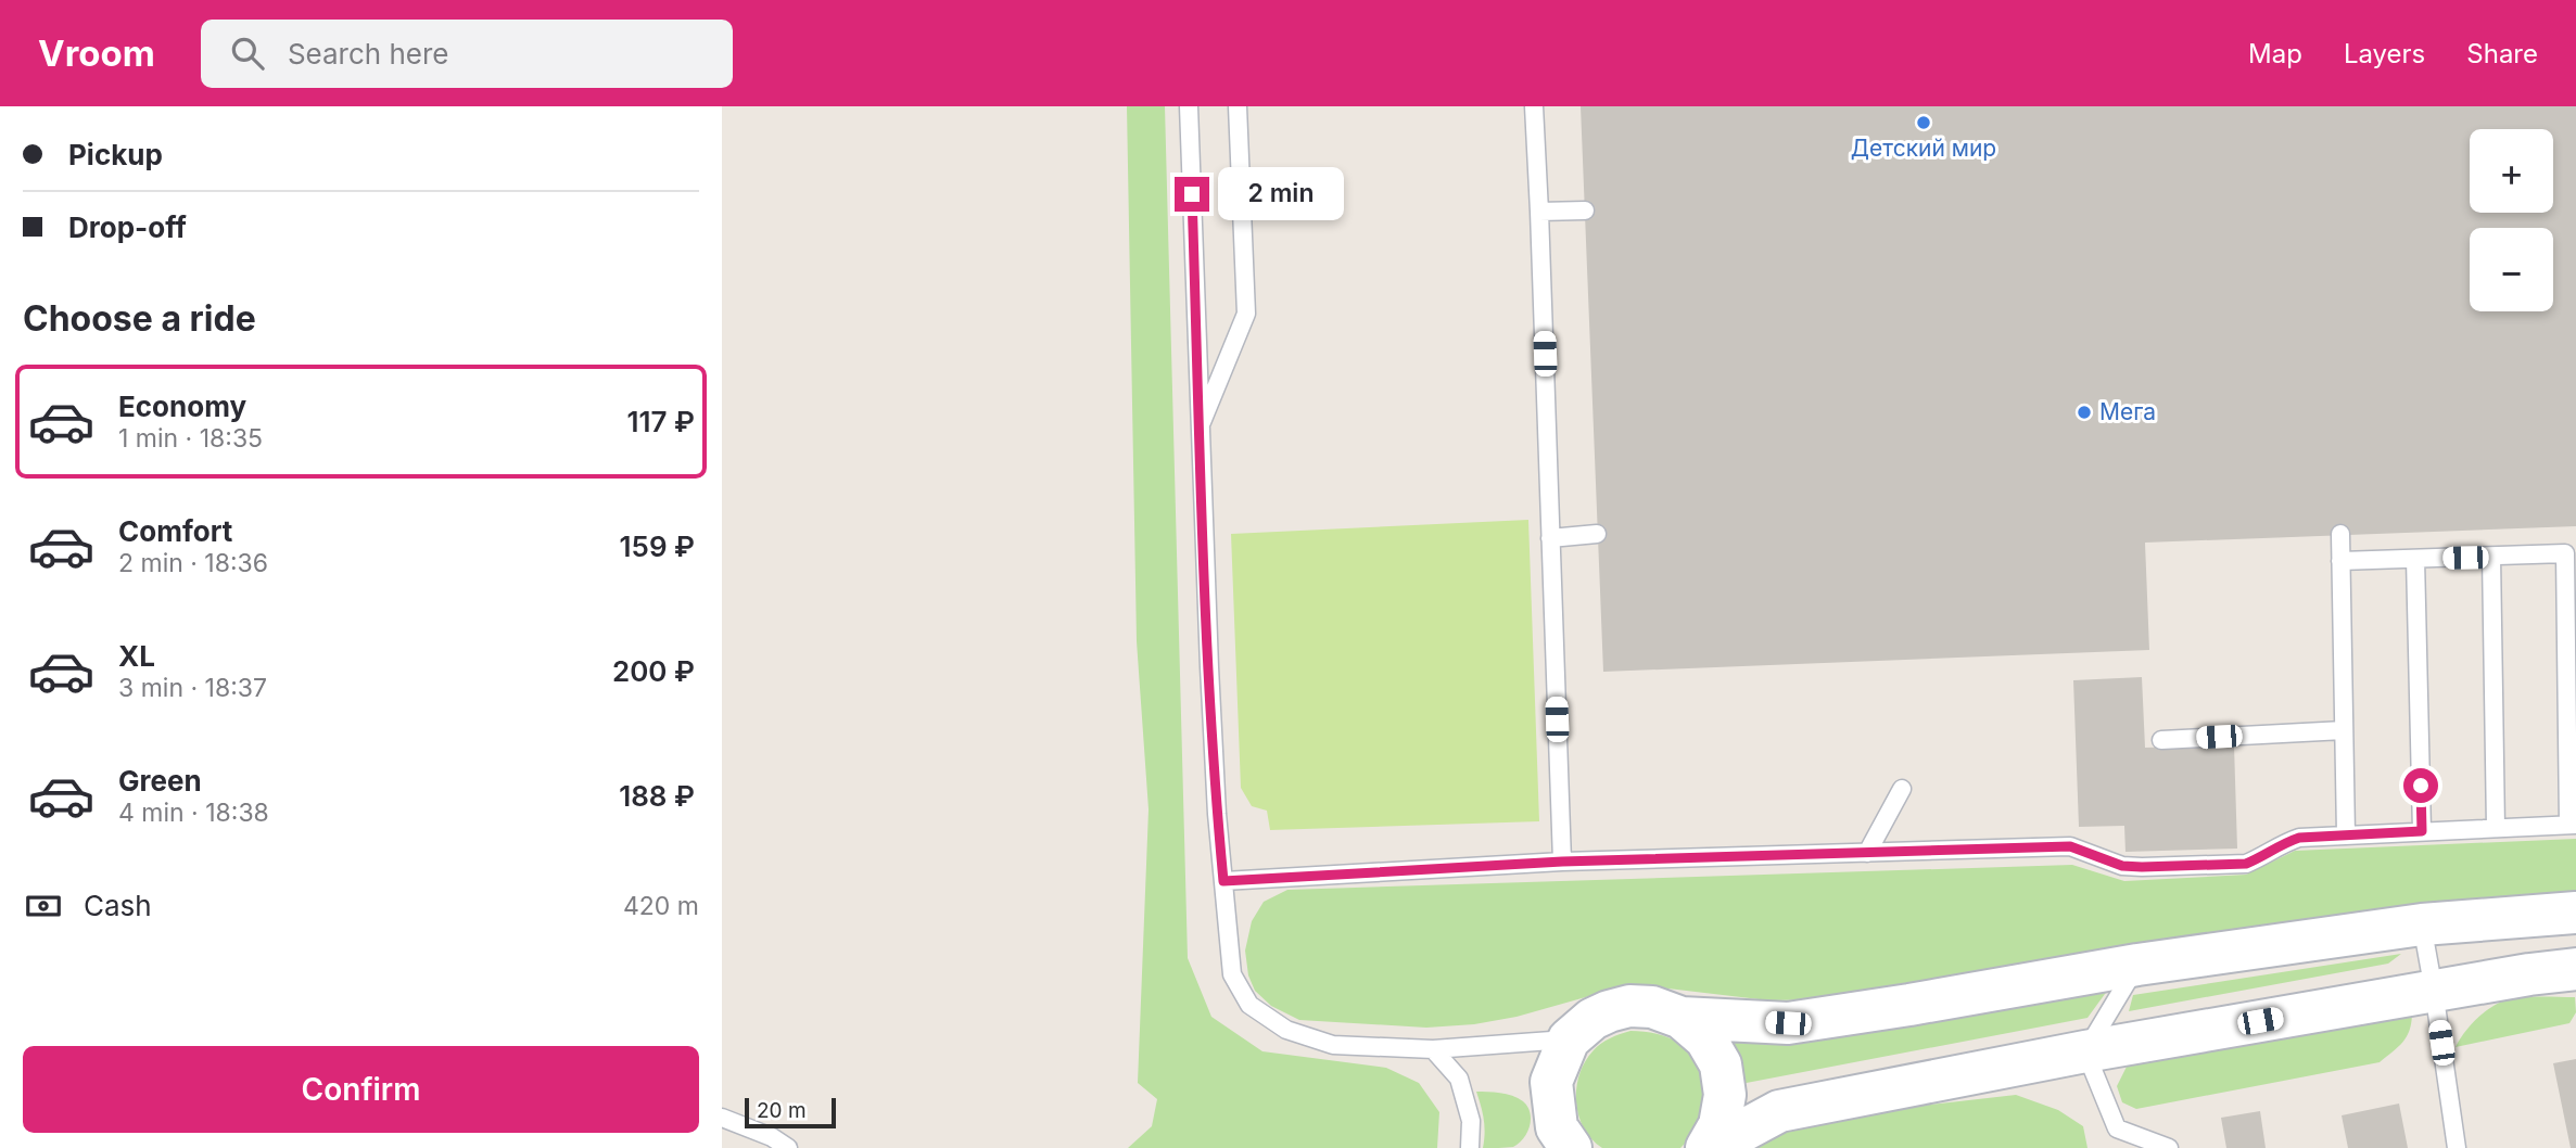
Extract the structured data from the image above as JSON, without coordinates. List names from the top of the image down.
{
  "places": ["Детский мир", "Мега"],
  "scale_bar": "20 m",
  "page": {
    "header": "Vroom",
    "search": "Search here",
    "nav": ["Map", "Layers", "Share"],
    "banner": ["Pickup", "Drop-off"],
    "map_buttons": ["+", "−"],
    "bubble": "2 min",
    "heading": "Choose a ride",
    "list": [
      {
        "name": "Economy",
        "note": "1 min · 18:35",
        "value": "117 ₽"
      },
      {
        "name": "Comfort",
        "note": "2 min · 18:36",
        "value": "159 ₽"
      },
      {
        "name": "XL",
        "note": "3 min · 18:37",
        "value": "200 ₽"
      },
      {
        "name": "Green",
        "note": "4 min · 18:38",
        "value": "188 ₽"
      }
    ],
    "pay": ["Cash", "420 m"],
    "buttons": "Confirm",
    "scale": "20 m"
  }
}
